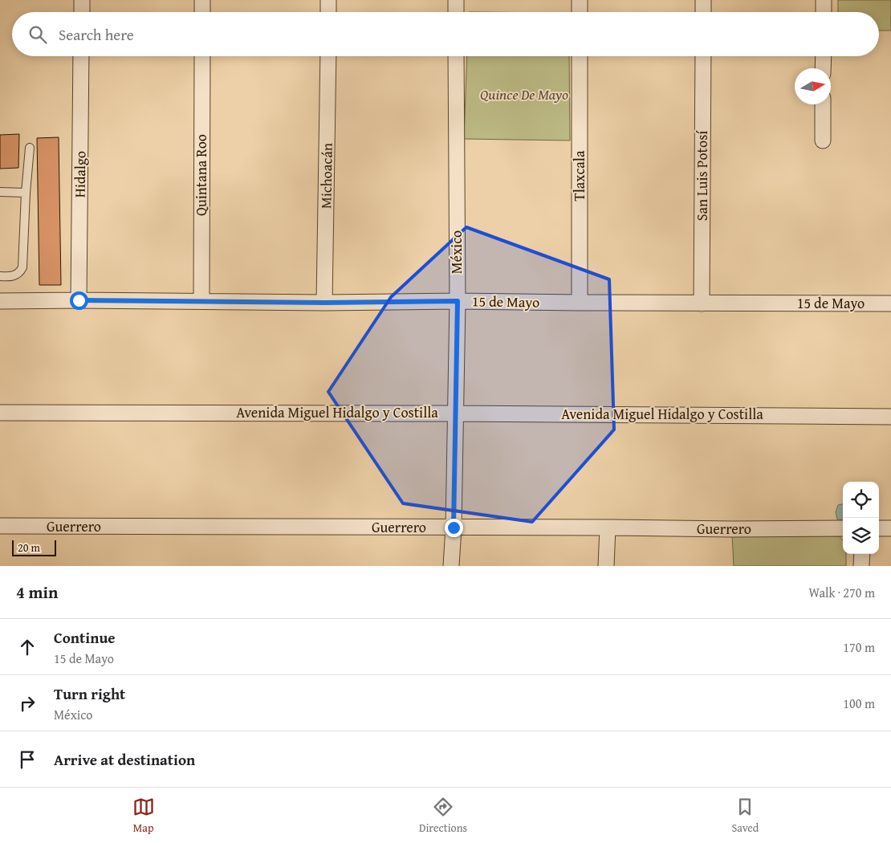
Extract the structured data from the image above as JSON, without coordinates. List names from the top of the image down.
{
  "streets": {
    "street": [
      "Hidalgo",
      "Quintana Roo",
      "Michoacán",
      "Tlaxcala",
      "San Luis Potosí",
      "México",
      "15 de Mayo",
      "Avenida Miguel Hidalgo y Costilla",
      "Guerrero"
    ]
  },
  "crossings": [
    ["Hidalgo", "15 de Mayo"],
    ["Quintana Roo", "15 de Mayo"],
    ["Michoacán", "15 de Mayo"],
    ["Tlaxcala", "15 de Mayo"],
    ["San Luis Potosí", "15 de Mayo"],
    ["México", "15 de Mayo"],
    ["México", "Avenida Miguel Hidalgo y Costilla"],
    ["México", "Guerrero"]
  ],
  "parks": ["Quince De Mayo"],
  "scale_bar": "20 m",
  "north": "right",
  "page": {
    "search": "Search here",
    "scale": "20 m",
    "heading": ["4 min", "Walk · 270 m"],
    "list": [
      ["Continue", "15 de Mayo", "170 m"],
      ["Turn right", "México", "100 m"],
      "Arrive at destination"
    ],
    "nav": ["Map", "Directions", "Saved"]
  }
}
